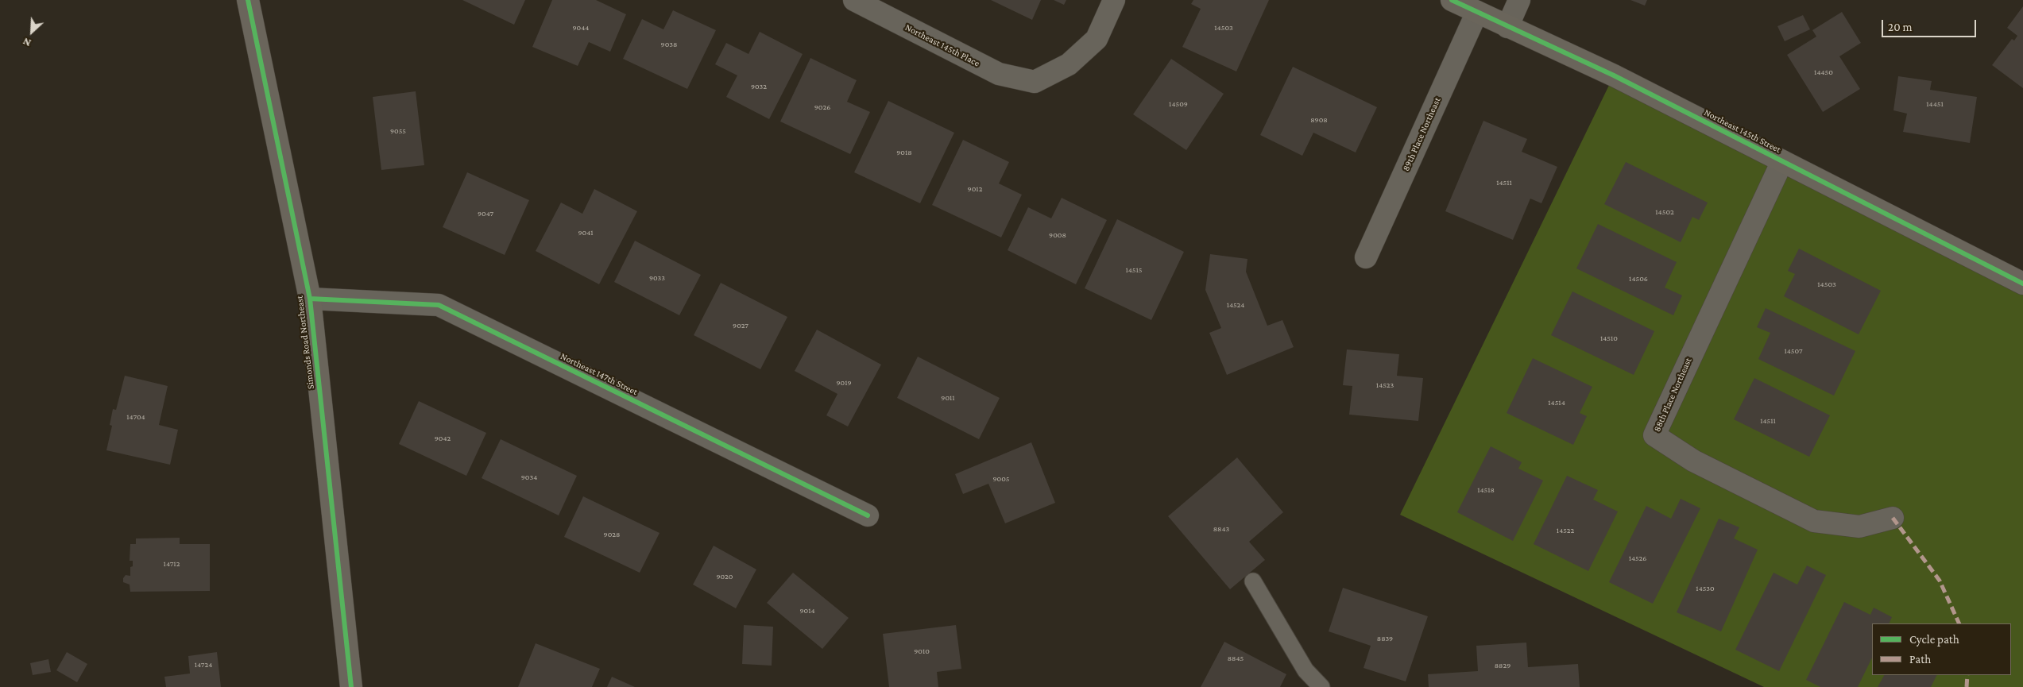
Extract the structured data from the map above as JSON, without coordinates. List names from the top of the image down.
{
  "streets": {
    "main road": ["Northeast 145th Street", "Simonds Road Northeast"],
    "street": [
      "Northeast 145th Place",
      "89th Place Northeast",
      "Northeast 147th Street",
      "88th Place Northeast"
    ]
  },
  "crossings": [
    ["Northeast 145th Street", "89th Place Northeast"],
    ["Northeast 145th Street", "88th Place Northeast"],
    ["Simonds Road Northeast", "Northeast 147th Street"]
  ],
  "house_numbers": [
    "9044",
    "14503",
    "9038",
    "14450",
    "9032",
    "14509",
    "14451",
    "9026",
    "8908",
    "9055",
    "9018",
    "14511",
    "9012",
    "14502",
    "9047",
    "9041",
    "9008",
    "14515",
    "9033",
    "14506",
    "14503",
    "14524",
    "9027",
    "14510",
    "14507",
    "9019",
    "14523",
    "9011",
    "14514",
    "14704",
    "14511",
    "9042",
    "9034",
    "9005",
    "14518",
    "8843",
    "14522",
    "9028",
    "14526",
    "14712",
    "9020",
    "14530",
    "9014",
    "8839",
    "9010",
    "8845",
    "14724",
    "8829"
  ],
  "legend": ["Cycle path", "Path"],
  "scale_bar": "20 m",
  "north": "bottom left"
}
